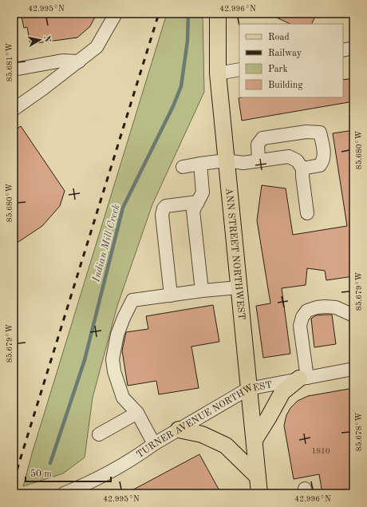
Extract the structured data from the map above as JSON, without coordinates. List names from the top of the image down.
{
  "streets": {
    "main road": ["ANN STREET NORTHWEST"],
    "street": ["TURNER AVENUE NORTHWEST"]
  },
  "crossings": [
    ["ANN STREET NORTHWEST", "TURNER AVENUE NORTHWEST"]
  ],
  "water": ["Indian Mill Creek"],
  "house_numbers": ["1810"],
  "legend": [
    "Road",
    "Railway",
    "Park",
    "Building"
  ],
  "scale_bar": "50 m",
  "north": "right",
  "coordinates": [
    "42.995°N",
    "42.996°N",
    "85.681°W",
    "85.680°W",
    "85.679°W",
    "85.678°W"
  ]
}
